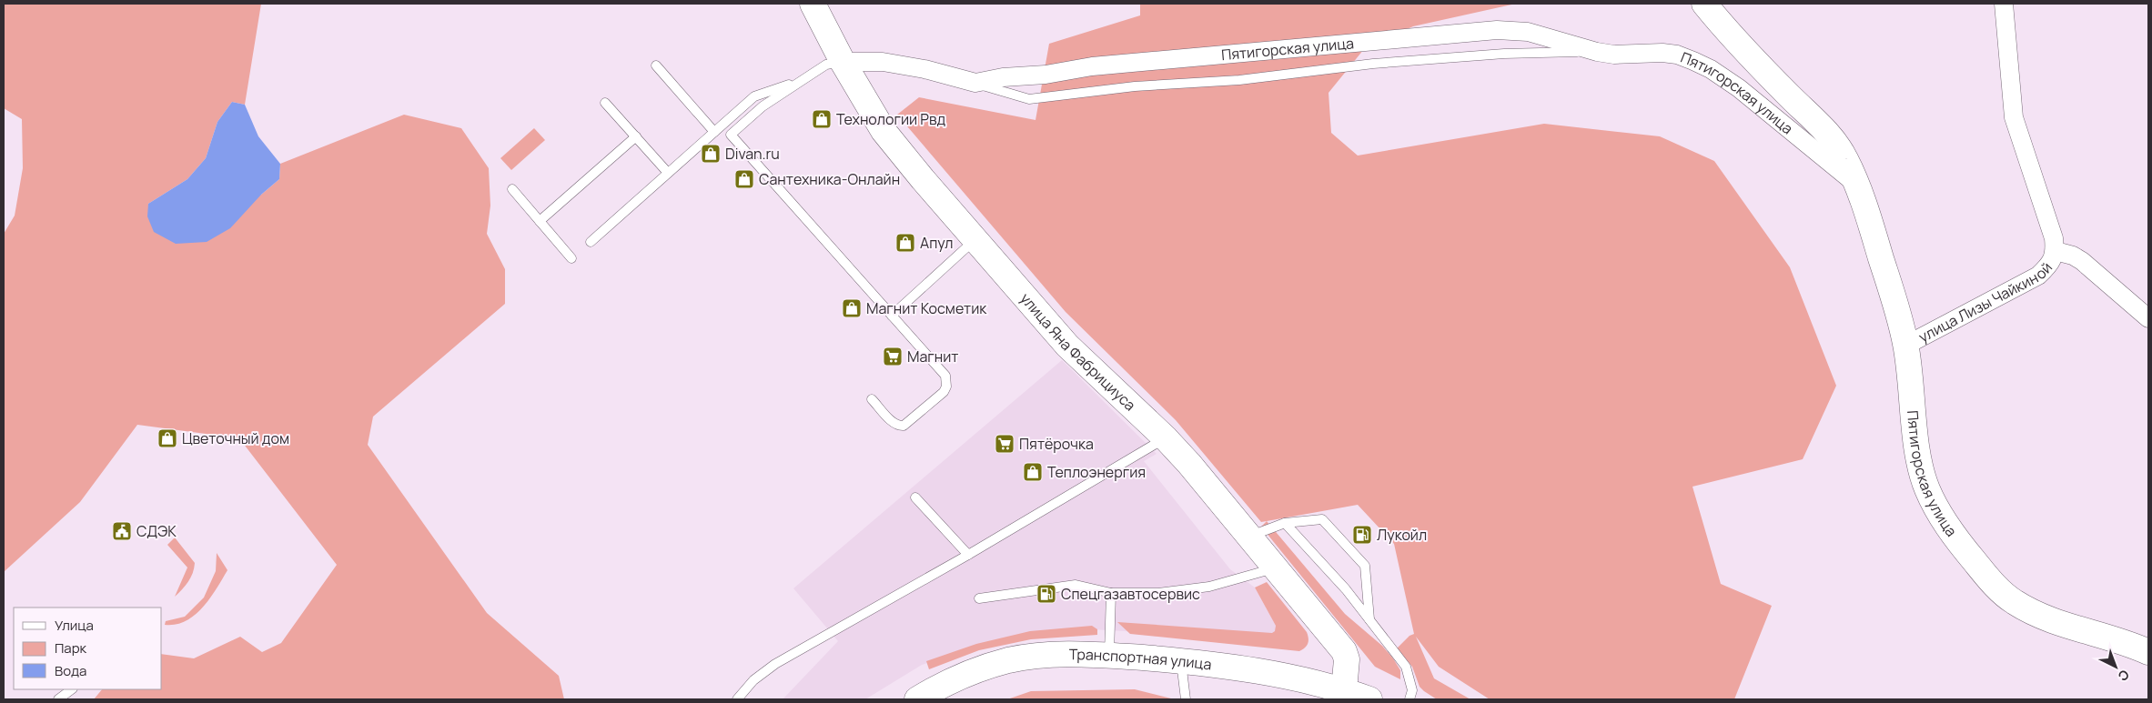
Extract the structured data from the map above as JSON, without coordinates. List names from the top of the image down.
{
  "streets": {
    "main road": ["Пятигорская улица", "улица Яна Фабрициуса", "Транспортная улица"],
    "street": ["улица Лизы Чайкиной"]
  },
  "crossings": [
    ["Пятигорская улица", "улица Лизы Чайкиной"],
    ["Пятигорская улица", "улица Яна Фабрициуса"],
    ["улица Яна Фабрициуса", "Транспортная улица"]
  ],
  "places": {
    "shop": [
      "Технологии Рвд",
      "Divan.ru",
      "Сантехника-Онлайн",
      "Апул",
      "Магнит Косметик",
      "Цветочный дом",
      "Теплоэнергия"
    ],
    "supermarket": ["Магнит", "Пятёрочка"],
    "public building": ["СДЭК"],
    "fuel station": ["Лукойл", "Спецгазавтосервис"]
  },
  "legend": ["Улица", "Парк", "Вода"],
  "north": "bottom right"
}
